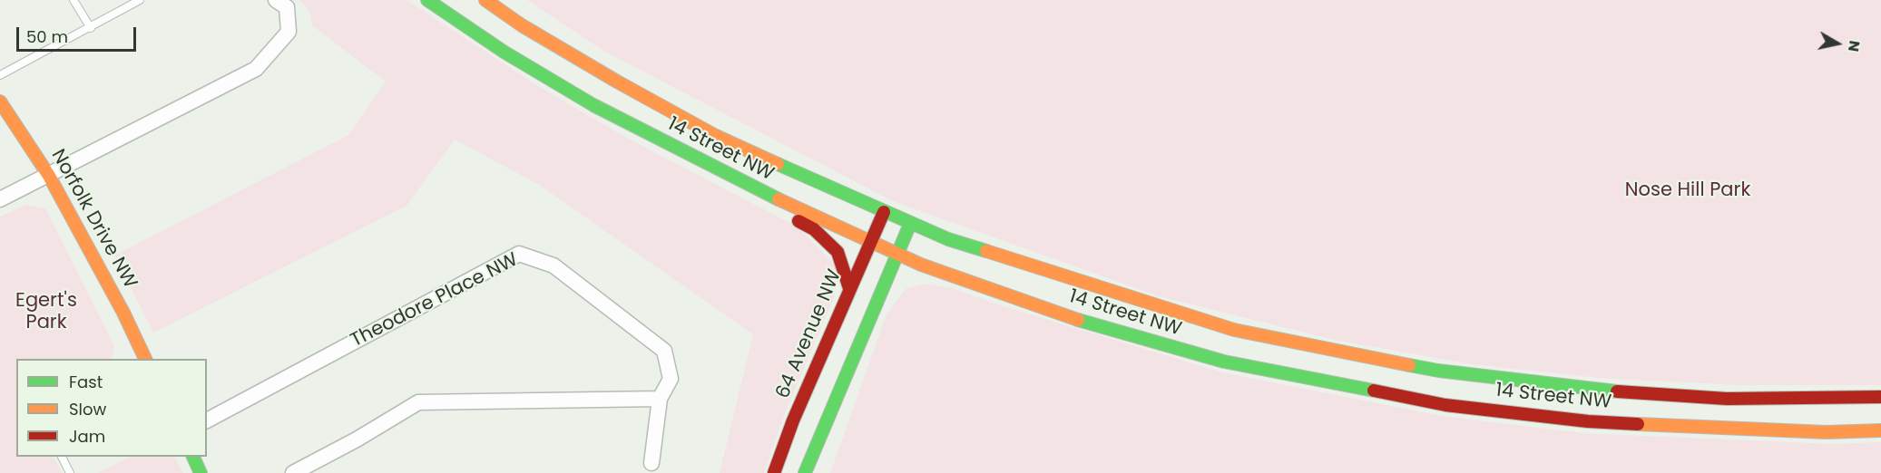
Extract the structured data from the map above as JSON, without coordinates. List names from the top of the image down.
{
  "streets": {
    "main road": ["14 Street NW", "Norfolk Drive NW", "64 Avenue NW"],
    "street": ["Theodore Place NW"]
  },
  "crossings": [
    ["14 Street NW", "64 Avenue NW"]
  ],
  "parks": ["Nose Hill Park", "Egert's Park"],
  "legend": ["Fast", "Slow", "Jam"],
  "scale_bar": "50 m",
  "north": "right"
}
